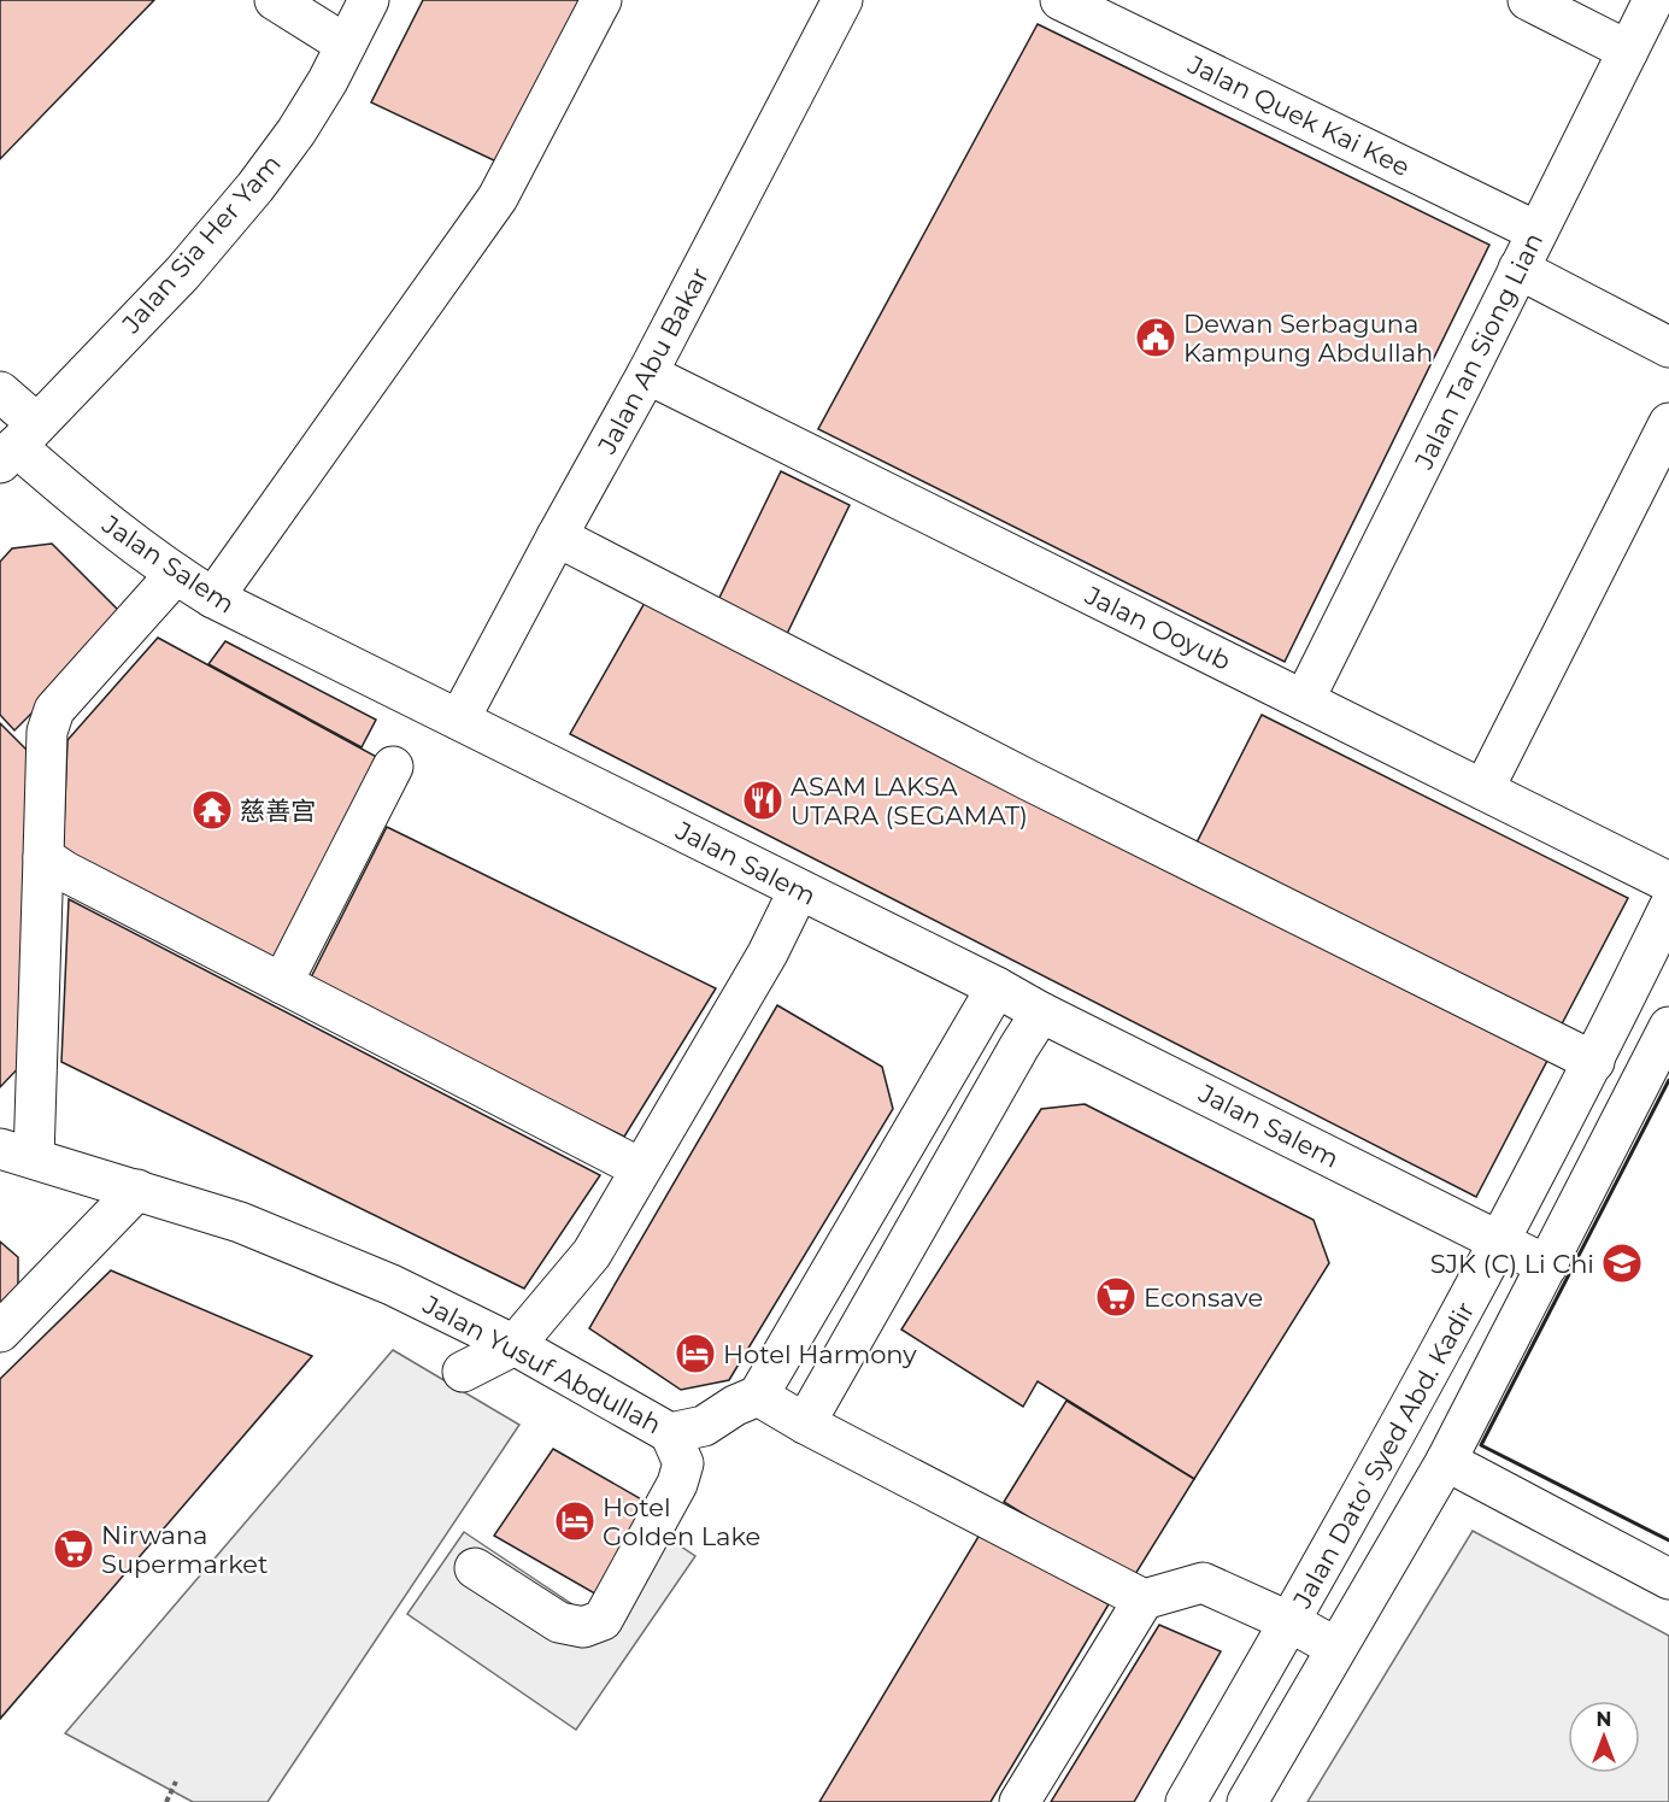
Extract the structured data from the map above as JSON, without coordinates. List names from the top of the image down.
{
  "streets": {
    "street": [
      "Jalan Quek Kai Kee",
      "Jalan Sia Her Yam",
      "Jalan Tan Siong Lian",
      "Jalan Abu Bakar",
      "Jalan Salem",
      "Jalan Ooyub",
      "Jalan Yusuf Abdullah",
      "Jalan Dato' Syed Abd. Kadir"
    ]
  },
  "crossings": [
    ["Jalan Quek Kai Kee", "Jalan Tan Siong Lian"],
    ["Jalan Sia Her Yam", "Jalan Salem"],
    ["Jalan Tan Siong Lian", "Jalan Ooyub"],
    ["Jalan Abu Bakar", "Jalan Salem"],
    ["Jalan Abu Bakar", "Jalan Ooyub"],
    ["Jalan Salem", "Jalan Dato' Syed Abd. Kadir"]
  ],
  "places": {
    "public building": ["Dewan Serbaguna Kampung Abdullah"],
    "restaurant": ["ASAM LAKSA UTARA (SEGAMAT)"],
    "temple": ["慈善宫"],
    "school or university": ["SJK (C) Li Chi"],
    "supermarket": ["Econsave", "Nirwana Supermarket"],
    "hotel": ["Hotel Harmony", "Hotel Golden Lake"]
  },
  "north": "top"
}
